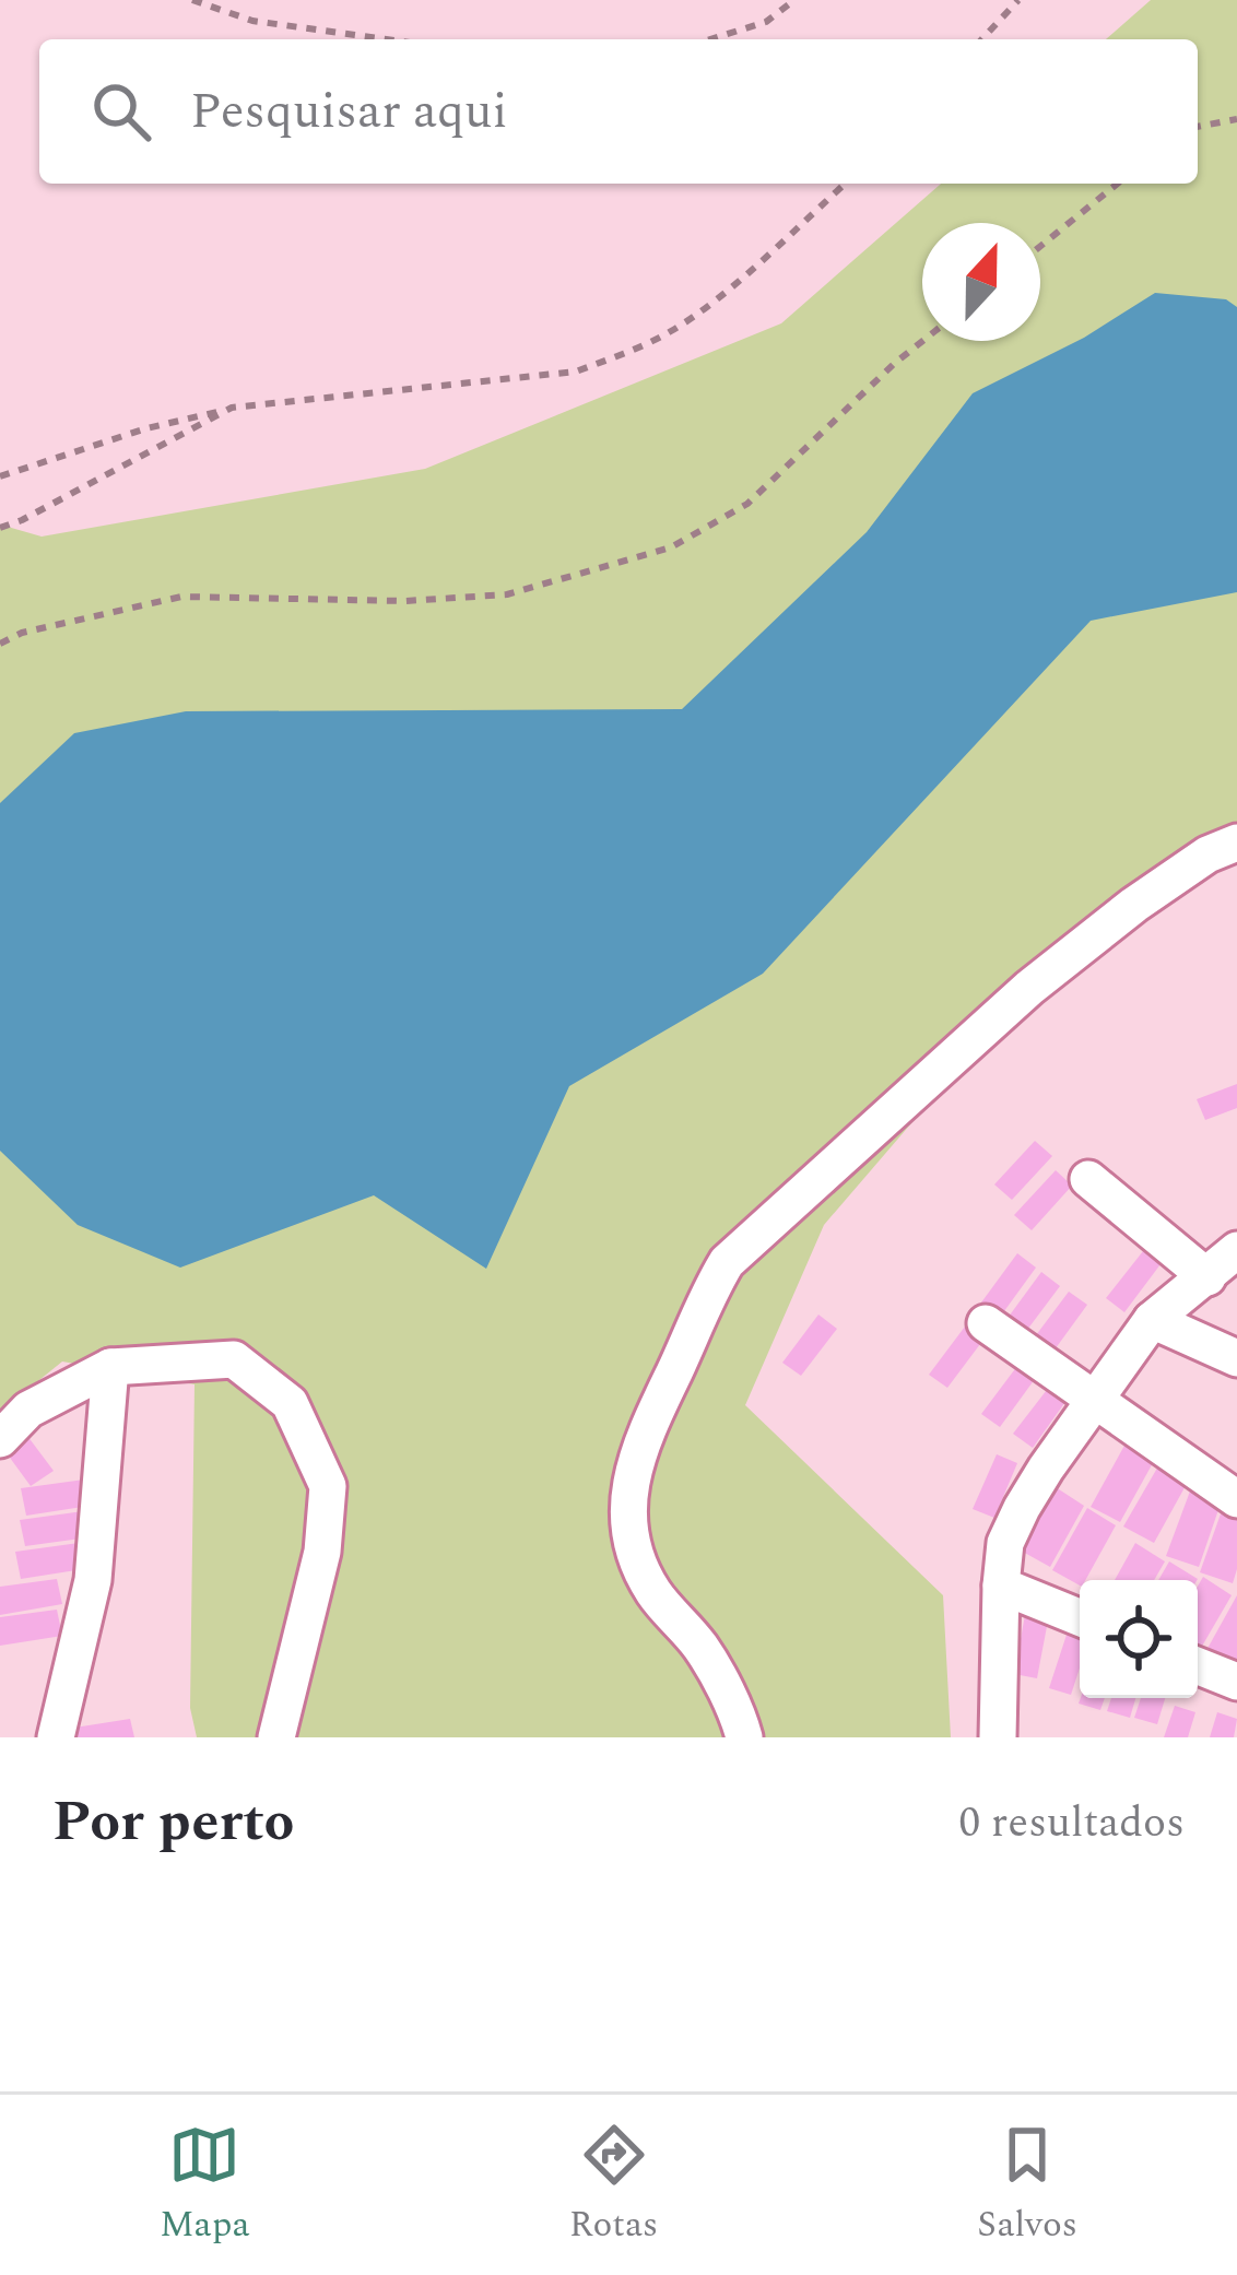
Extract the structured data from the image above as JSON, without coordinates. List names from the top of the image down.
{
  "north": "top",
  "page": {
    "search": "Pesquisar aqui",
    "heading": ["Por perto", "0 resultados"],
    "nav": ["Mapa", "Rotas", "Salvos"]
  }
}
